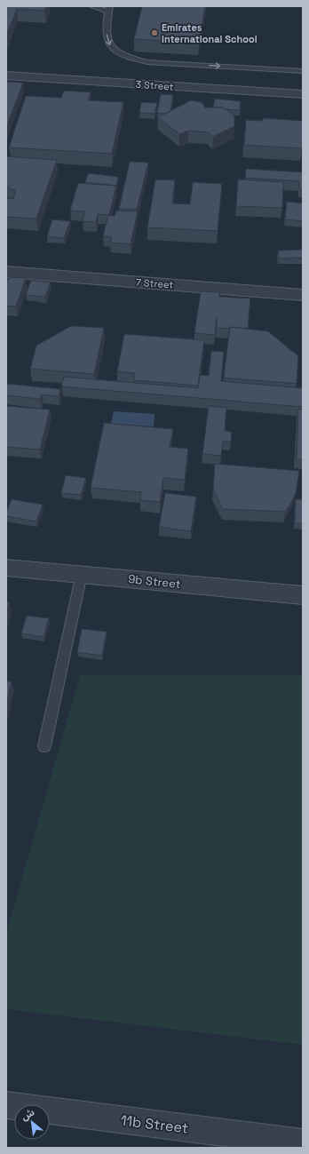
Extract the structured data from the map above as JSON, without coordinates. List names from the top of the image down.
{
  "streets": {
    "street": [
      "3 Street",
      "7 Street",
      "9b Street",
      "11b Street"
    ]
  },
  "places": ["Emirates International School"],
  "north": "top left"
}
